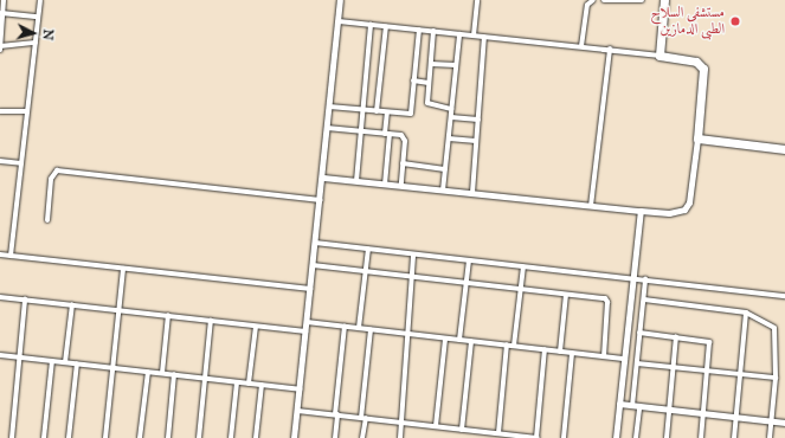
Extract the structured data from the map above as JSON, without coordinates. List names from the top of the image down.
{
  "places": ["مستشفى السلاح الطبى الدمازين"],
  "north": "right"
}
